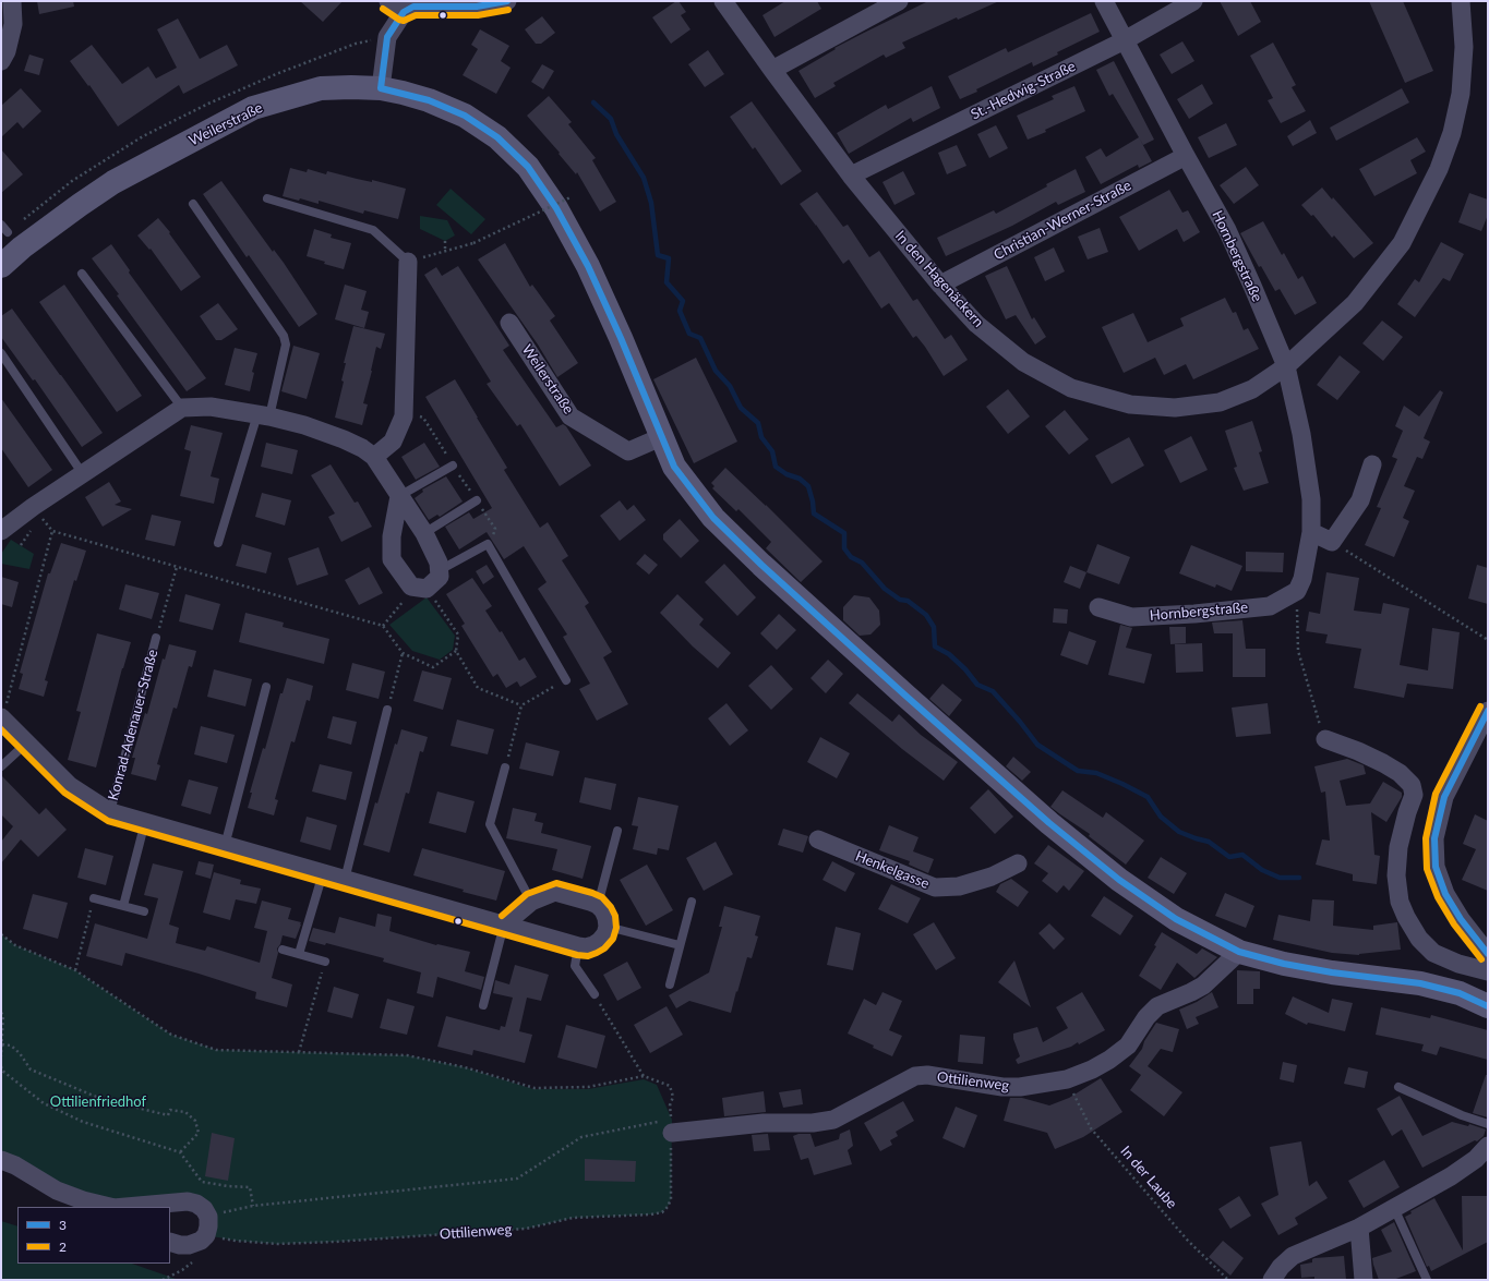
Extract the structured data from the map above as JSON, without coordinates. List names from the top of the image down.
{
  "streets": {
    "main road": ["Weilerstraße"],
    "street": [
      "St.-Hedwig-Straße",
      "Christian-Werner-Straße",
      "Hornbergstraße",
      "In den Hagenäckern",
      "Konrad-Adenauer-Straße",
      "Henkelgasse",
      "Ottilienweg"
    ],
    "path": ["In der Laube"]
  },
  "crossings": [
    ["St.-Hedwig-Straße", "Hornbergstraße"],
    ["St.-Hedwig-Straße", "In den Hagenäckern"],
    ["Weilerstraße", "Ottilienweg"],
    ["Christian-Werner-Straße", "Hornbergstraße"],
    ["Christian-Werner-Straße", "In den Hagenäckern"],
    ["Hornbergstraße", "In den Hagenäckern"],
    ["Ottilienweg", "In der Laube"]
  ],
  "parks": ["Ottilienfriedhof"],
  "lines": ["transit line 3", "transit line 2"],
  "legend": ["3", "2"]
}
